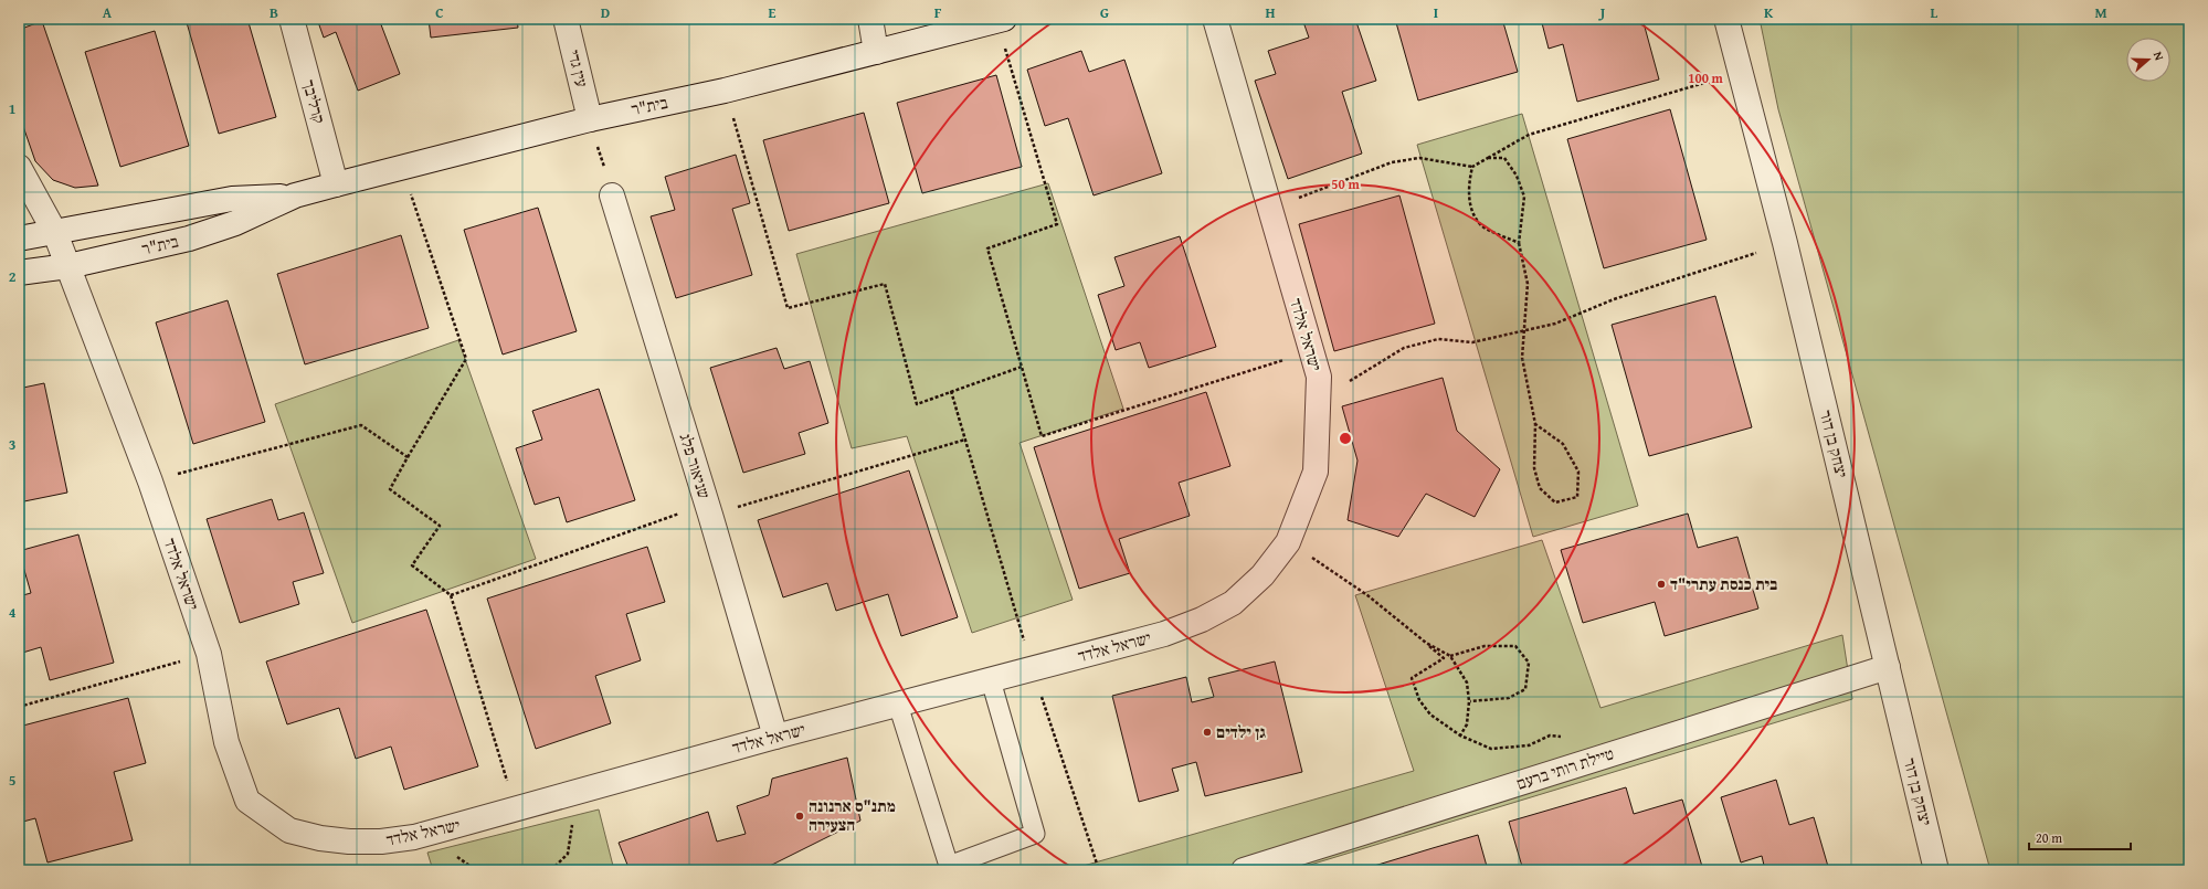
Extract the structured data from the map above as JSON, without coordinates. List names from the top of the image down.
{
  "streets": {
    "street": [
      "עין גדי",
      "קרליבך",
      "בית\"ר",
      "ישראל אלדד",
      "יצחק בן דור",
      "שניאור פלג",
      "טיילת רותי ברעם"
    ]
  },
  "crossings": [
    ["עין גדי", "בית\"ר"],
    ["קרליבך", "בית\"ר"],
    ["בית\"ר", "ישראל אלדד"],
    ["ישראל אלדד", "שניאור פלג"],
    ["יצחק בן דור", "טיילת רותי ברעם"]
  ],
  "places": ["בית כנסת עתרי\"ד", "גן ילדים", "מתנ\"ס ארנונה הצעירה"],
  "scale_bar": "20 m",
  "north": "right",
  "grid": {
    "columns": [
      "A",
      "B",
      "C",
      "D",
      "E",
      "F",
      "G",
      "H",
      "I",
      "J",
      "K",
      "L",
      "M"
    ],
    "rows": [
      "1",
      "2",
      "3",
      "4",
      "5"
    ]
  },
  "rings": ["100 m", "50 m"]
}
